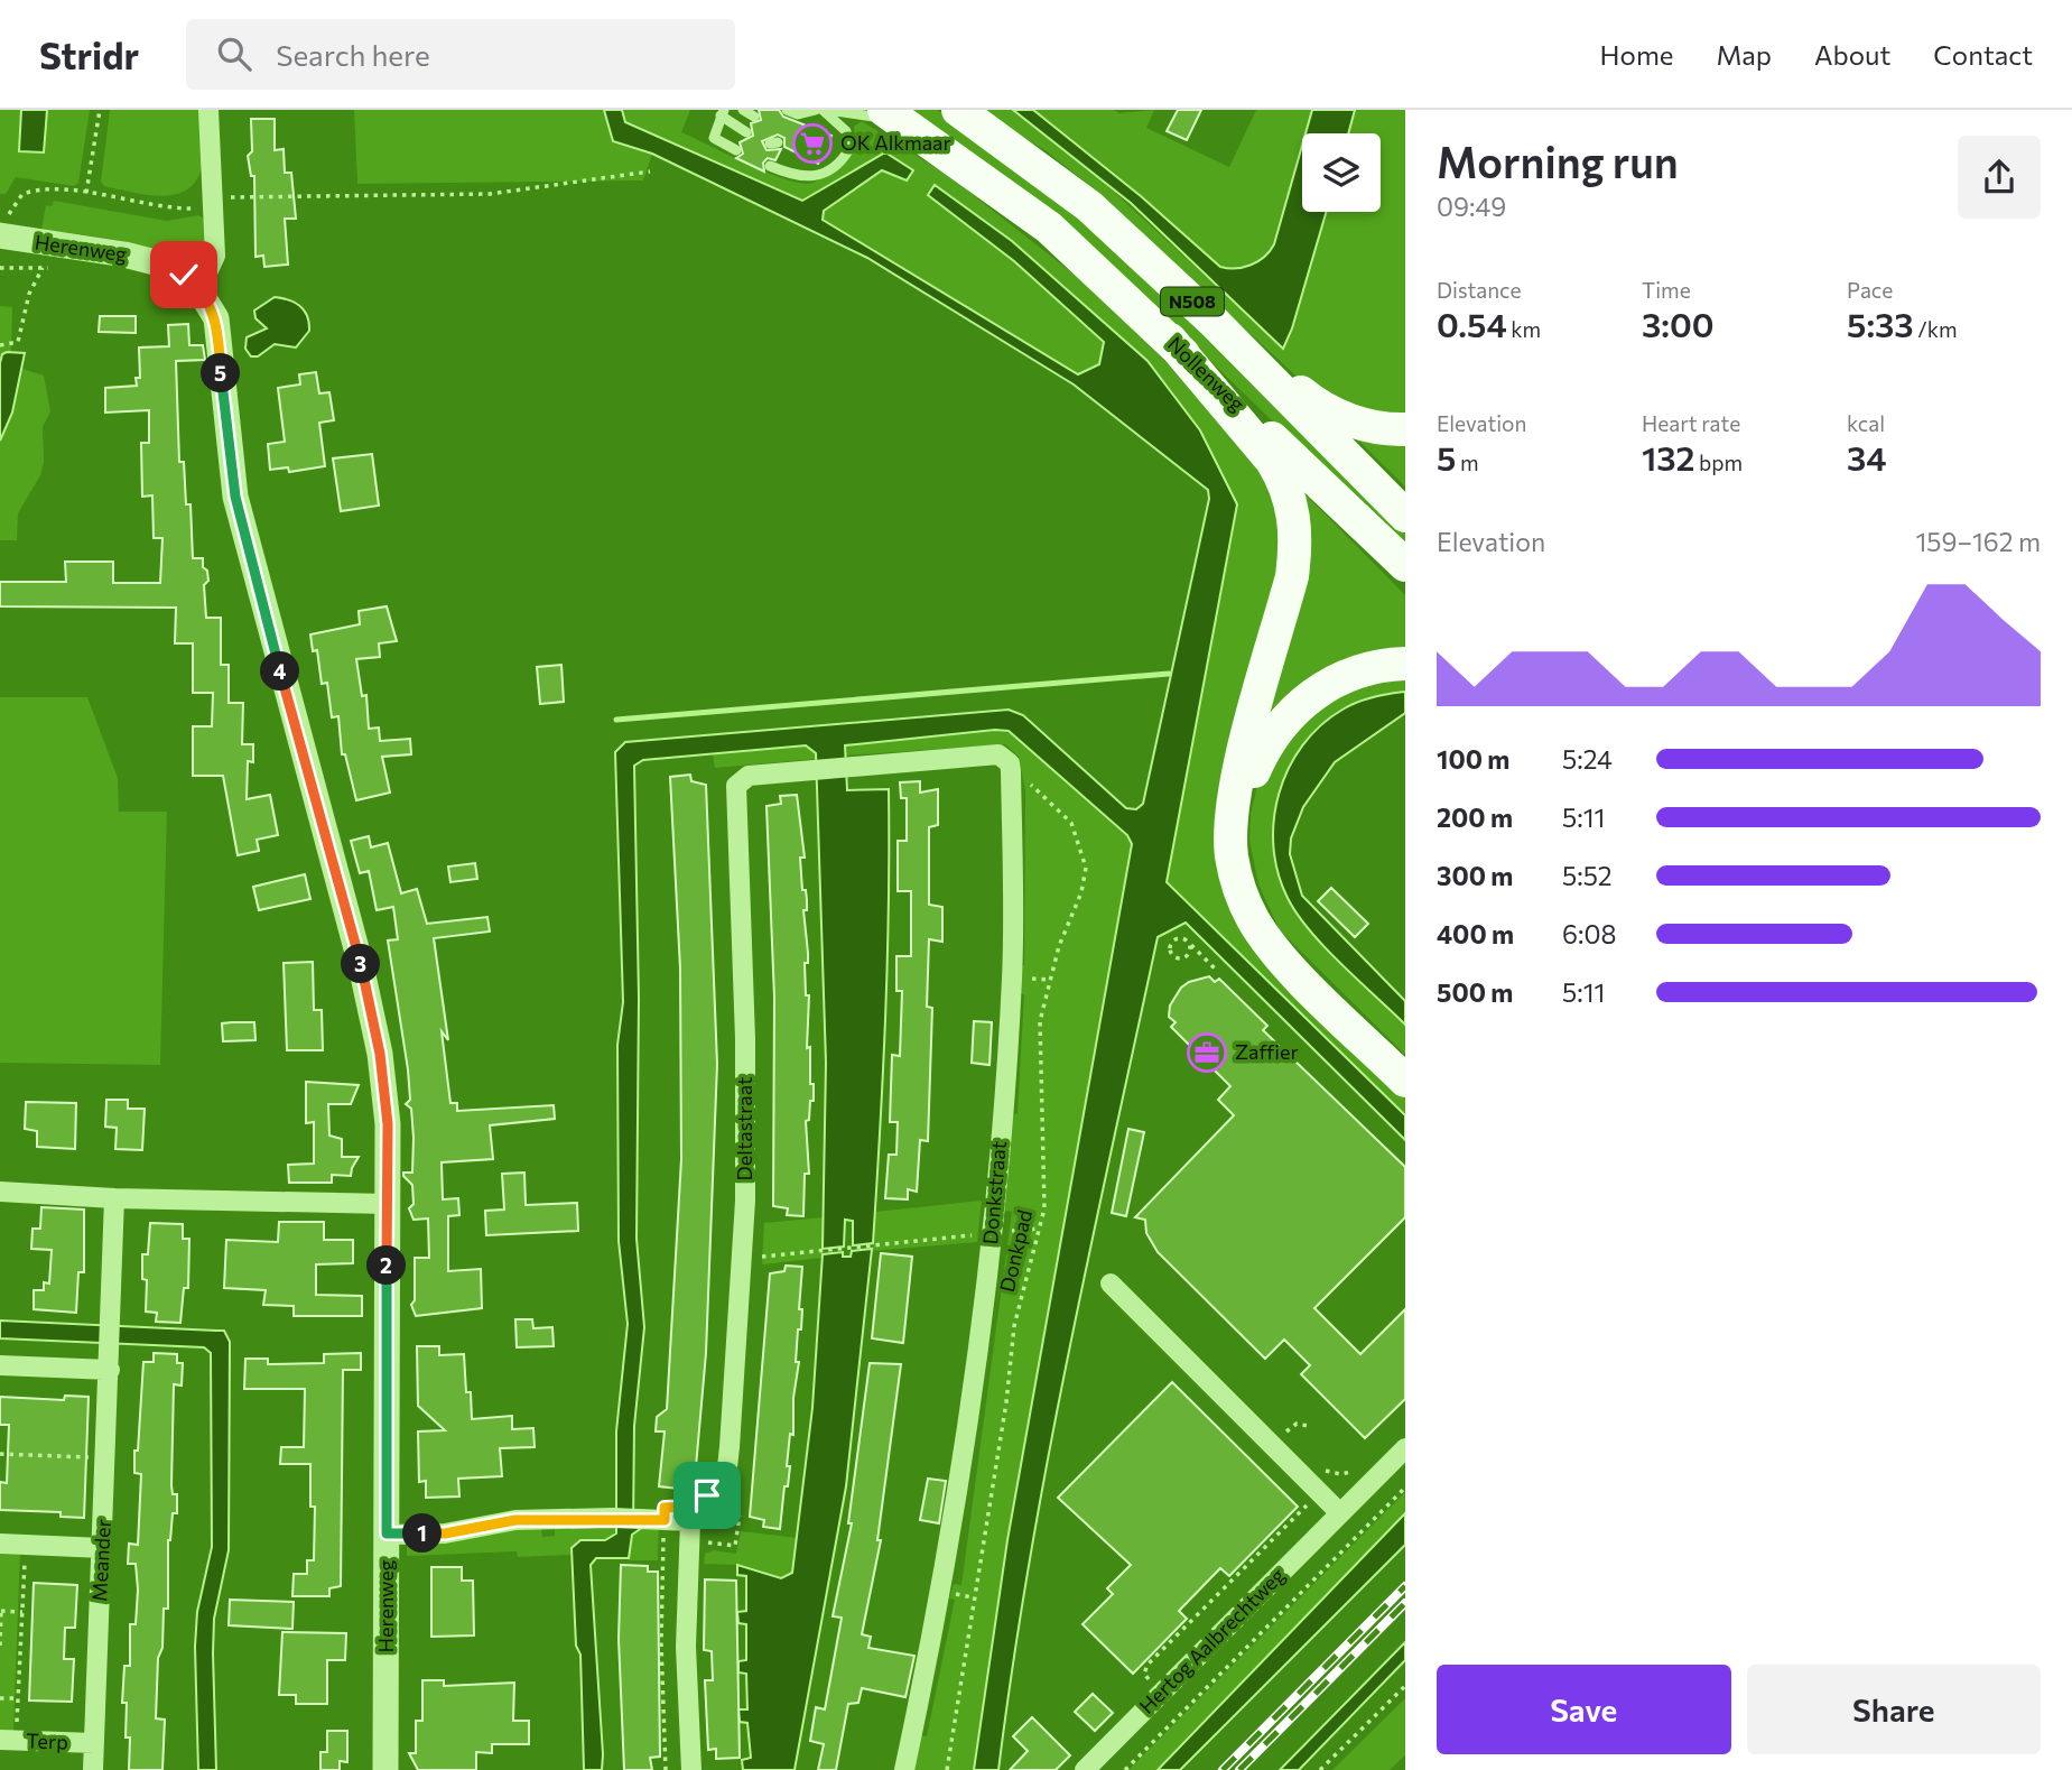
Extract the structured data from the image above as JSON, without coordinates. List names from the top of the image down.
{
  "streets": {
    "highway": ["N508", "Nollenweg"],
    "street": [
      "Herenweg",
      "Deltastraat",
      "Donkstraat",
      "Meander",
      "Hertog Aalbrechtweg",
      "Terp"
    ],
    "path": ["Donkpad"]
  },
  "crossings": [
    ["Deltastraat", "Donkstraat"],
    ["Deltastraat", "Donkpad"],
    ["Donkstraat", "Donkpad"],
    ["Meander", "Terp"]
  ],
  "places": {
    "supermarket": ["OK Alkmaar"],
    "office": ["Zaffier"]
  },
  "page": {
    "header": "Stridr",
    "search": "Search here",
    "nav": [
      "Home",
      "Map",
      "About",
      "Contact"
    ],
    "heading": ["Morning run", "09:49"],
    "stats": [
      ["Distance", "0.54 km"],
      ["Time", "3:00"],
      ["Pace", "5:33 /km"],
      ["Elevation", "5 m"],
      ["Heart rate", "132 bpm"],
      ["kcal", "34"]
    ],
    "pins": [
      "5",
      "4",
      "3",
      "2",
      "1"
    ],
    "chart": ["Elevation", "159–162 m"],
    "list": [
      {
        "name": "100 m",
        "note": "5:24"
      },
      {
        "name": "200 m",
        "note": "5:11"
      },
      {
        "name": "300 m",
        "note": "5:52"
      },
      {
        "name": "400 m",
        "note": "6:08"
      },
      {
        "name": "500 m",
        "note": "5:11"
      }
    ],
    "buttons": ["Save", "Share"]
  }
}
